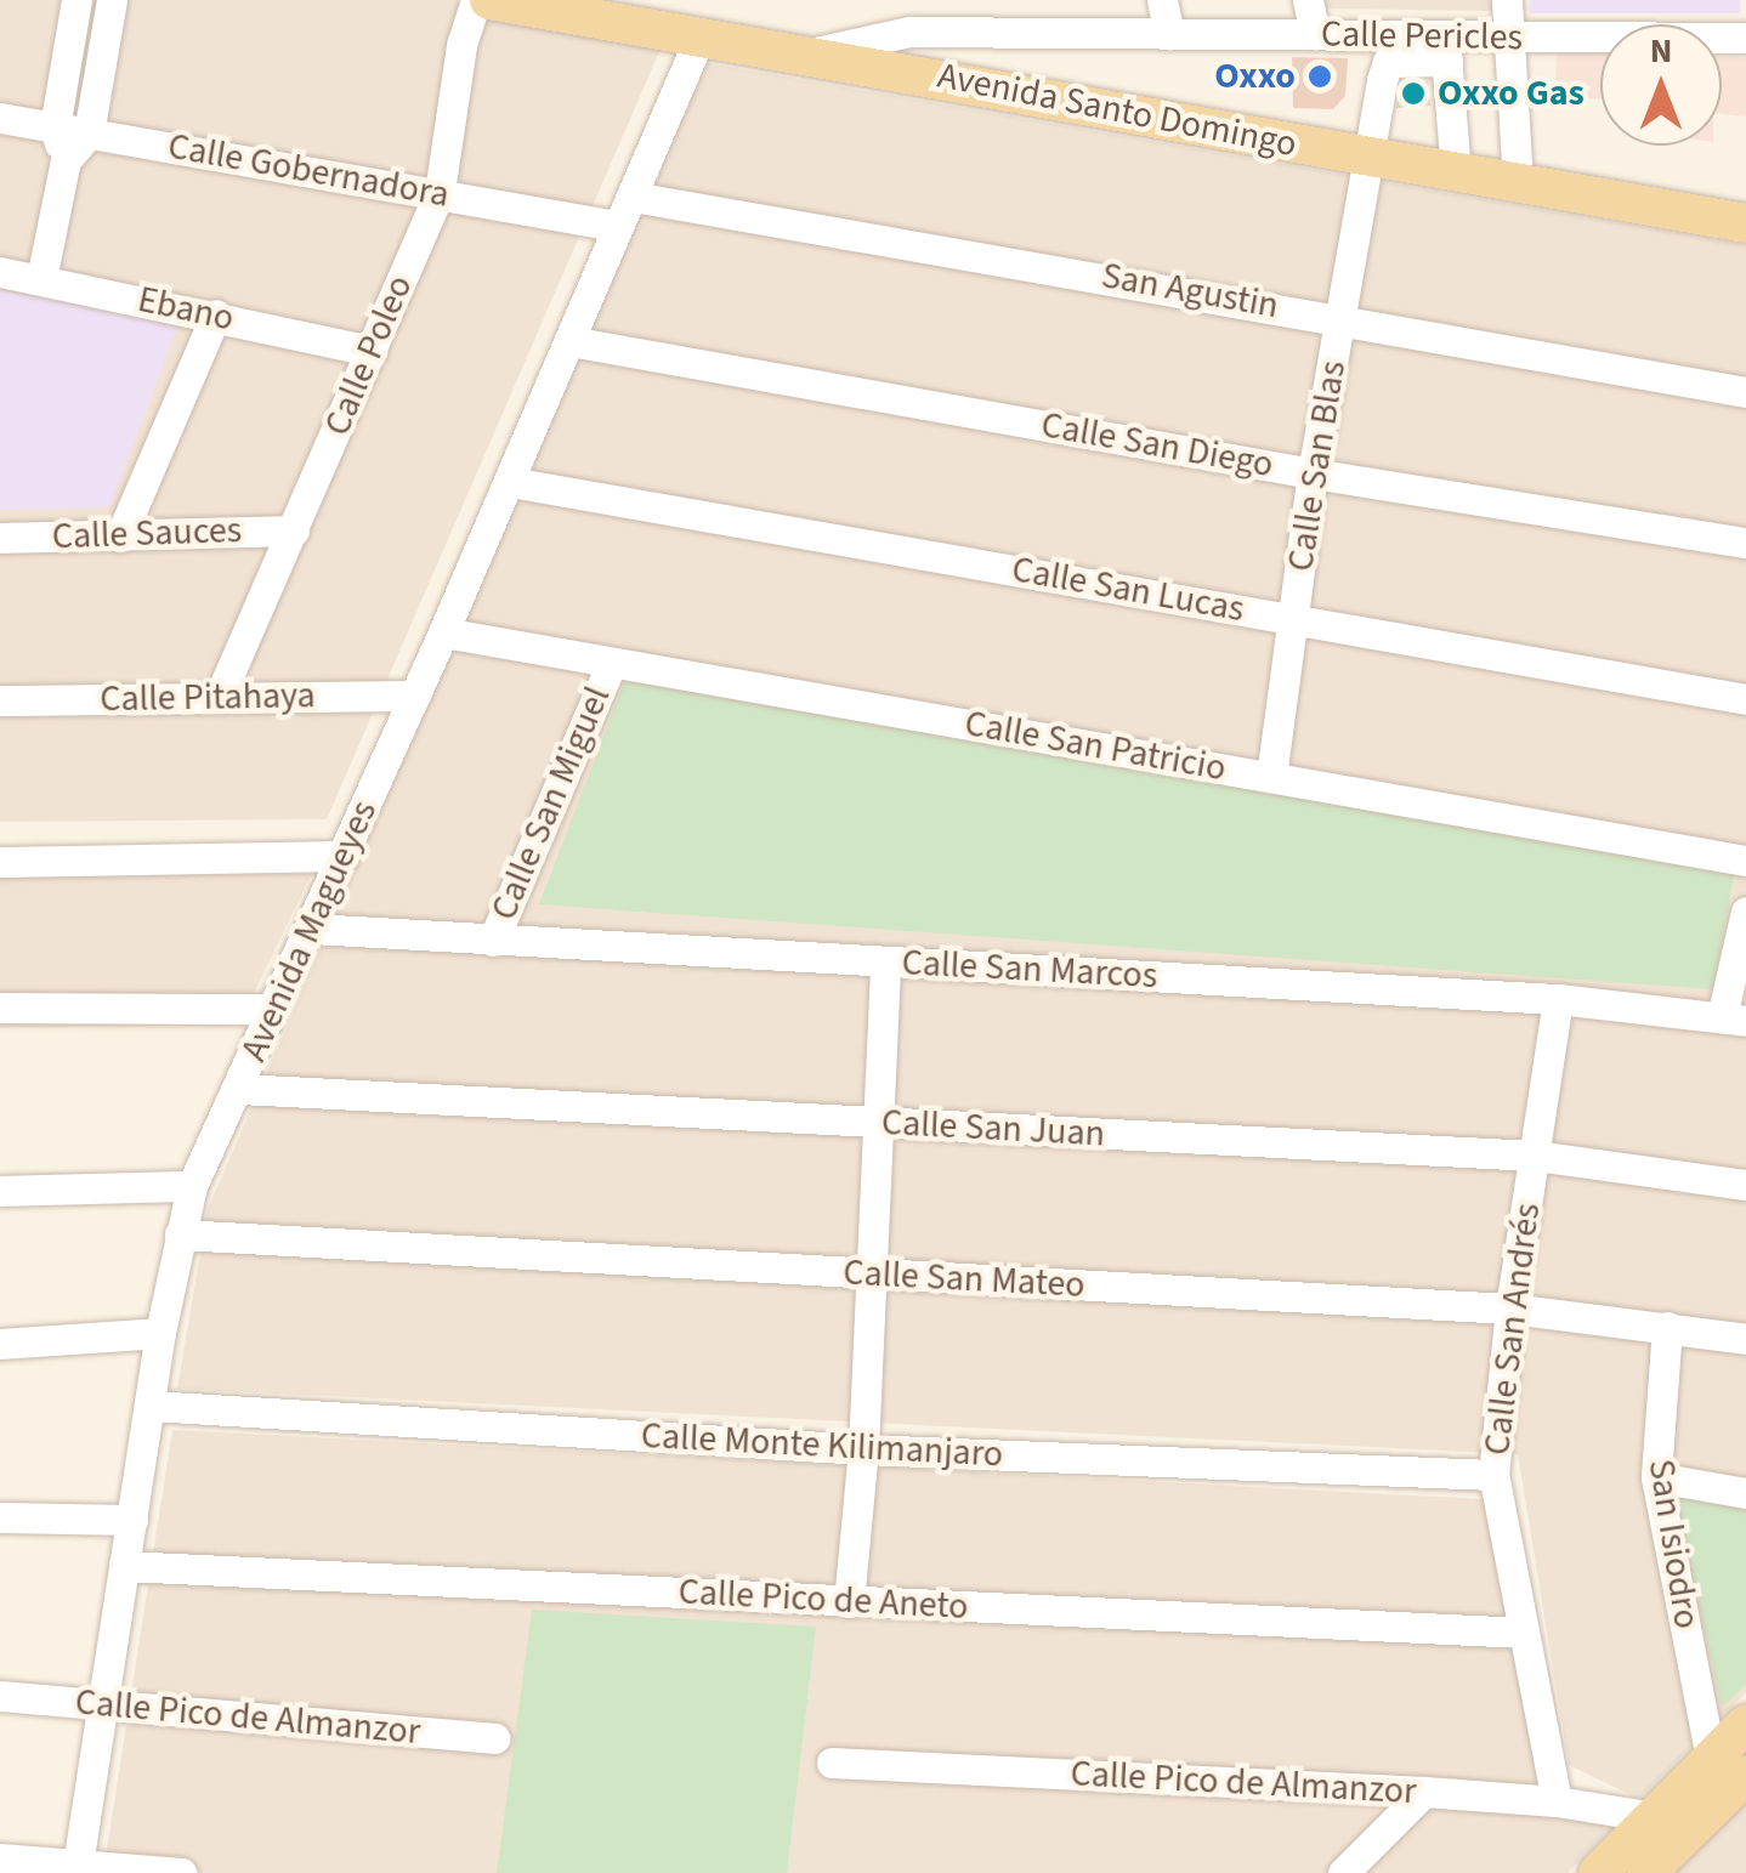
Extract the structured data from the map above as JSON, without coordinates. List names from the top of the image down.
{
  "streets": {
    "main road": ["Avenida Santo Domingo"],
    "street": [
      "Calle Pericles",
      "Calle Gobernadora",
      "San Agustin",
      "Ebano",
      "Calle Poleo",
      "Calle San Diego",
      "Calle San Blas",
      "Calle Sauces",
      "Calle San Lucas",
      "Calle Pitahaya",
      "Calle San Patricio",
      "Calle San Miguel",
      "Avenida Magueyes",
      "Calle San Marcos",
      "Calle San Juan",
      "Calle San Mateo",
      "Calle San Andrés",
      "Calle Monte Kilimanjaro",
      "San Isiodro",
      "Calle Pico de Aneto",
      "Calle Pico de Almanzor"
    ]
  },
  "crossings": [
    ["Calle Pericles", "Avenida Santo Domingo"],
    ["Calle Pericles", "Calle San Blas"],
    ["Avenida Santo Domingo", "Calle San Blas"],
    ["Avenida Santo Domingo", "Avenida Magueyes"],
    ["Calle Gobernadora", "Calle Poleo"],
    ["Calle Gobernadora", "Avenida Magueyes"],
    ["San Agustin", "Calle San Blas"],
    ["San Agustin", "Avenida Magueyes"],
    ["Ebano", "Calle Poleo"],
    ["Calle Poleo", "Calle Sauces"],
    ["Calle Poleo", "Calle Pitahaya"],
    ["Calle San Diego", "Calle San Blas"],
    ["Calle San Diego", "Avenida Magueyes"],
    ["Calle San Blas", "Calle San Lucas"],
    ["Calle San Blas", "Calle San Patricio"],
    ["Calle San Lucas", "Avenida Magueyes"],
    ["Calle Pitahaya", "Avenida Magueyes"],
    ["Calle San Patricio", "Calle San Miguel"],
    ["Calle San Patricio", "Avenida Magueyes"],
    ["Calle San Miguel", "Calle San Marcos"],
    ["Avenida Magueyes", "Calle San Marcos"],
    ["Avenida Magueyes", "Calle San Juan"],
    ["Avenida Magueyes", "Calle San Mateo"],
    ["Avenida Magueyes", "Calle Monte Kilimanjaro"],
    ["Avenida Magueyes", "Calle Pico de Aneto"],
    ["Avenida Magueyes", "Calle Pico de Almanzor"],
    ["Calle San Marcos", "Calle San Andrés"],
    ["Calle San Juan", "Calle San Andrés"],
    ["Calle San Mateo", "Calle San Andrés"],
    ["Calle San Mateo", "San Isiodro"],
    ["Calle San Andrés", "Calle Monte Kilimanjaro"],
    ["Calle San Andrés", "Calle Pico de Aneto"],
    ["Calle San Andrés", "Calle Pico de Almanzor"]
  ],
  "places": ["Oxxo", "Oxxo Gas"],
  "north": "top"
}
